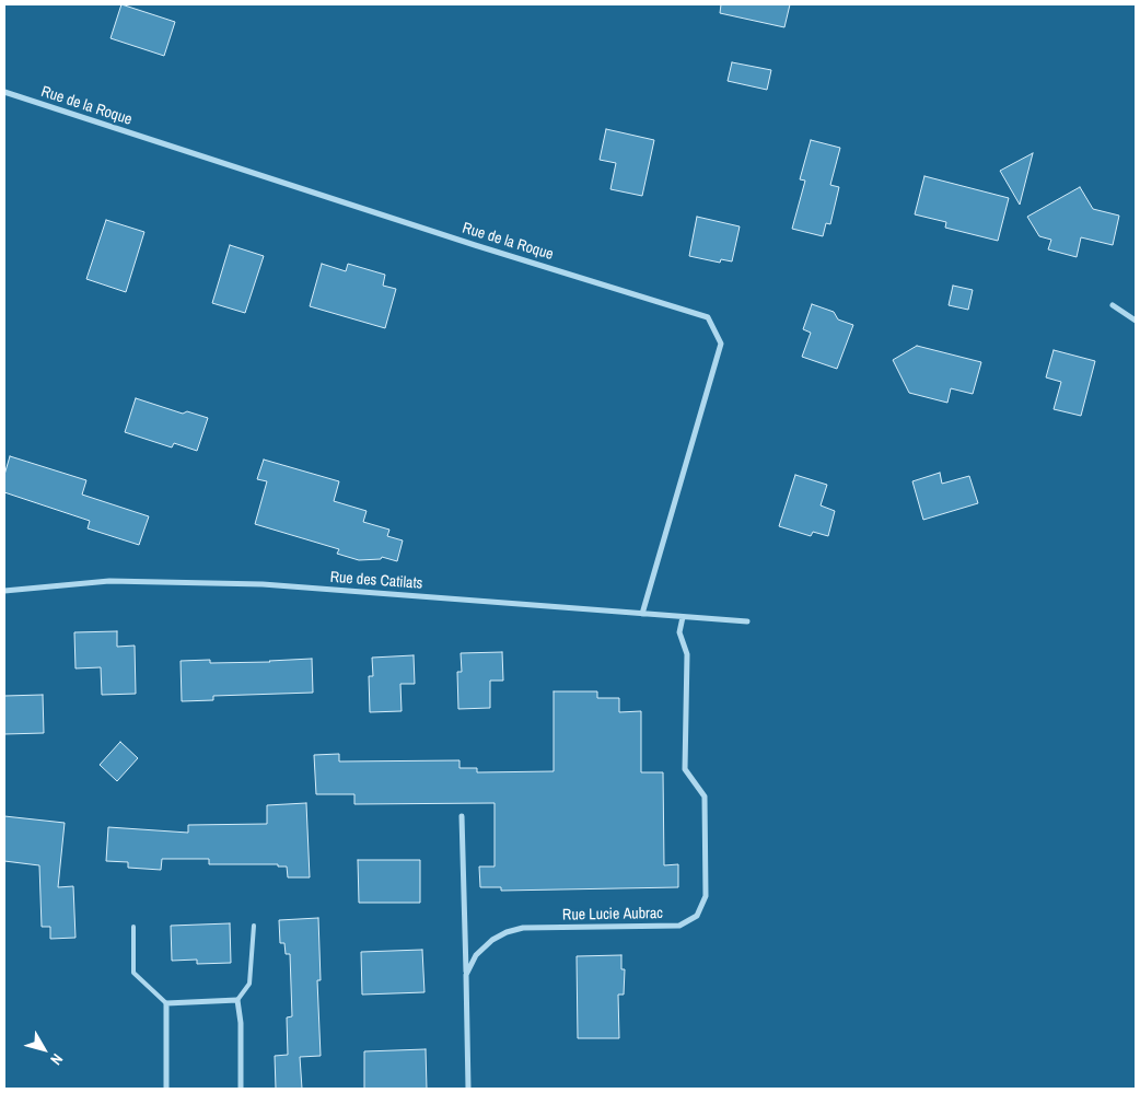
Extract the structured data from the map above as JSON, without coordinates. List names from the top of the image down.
{
  "streets": {
    "street": ["Rue de la Roque", "Rue des Catilats", "Rue Lucie Aubrac"]
  },
  "crossings": [
    ["Rue de la Roque", "Rue des Catilats"],
    ["Rue des Catilats", "Rue Lucie Aubrac"]
  ],
  "north": "bottom right"
}
